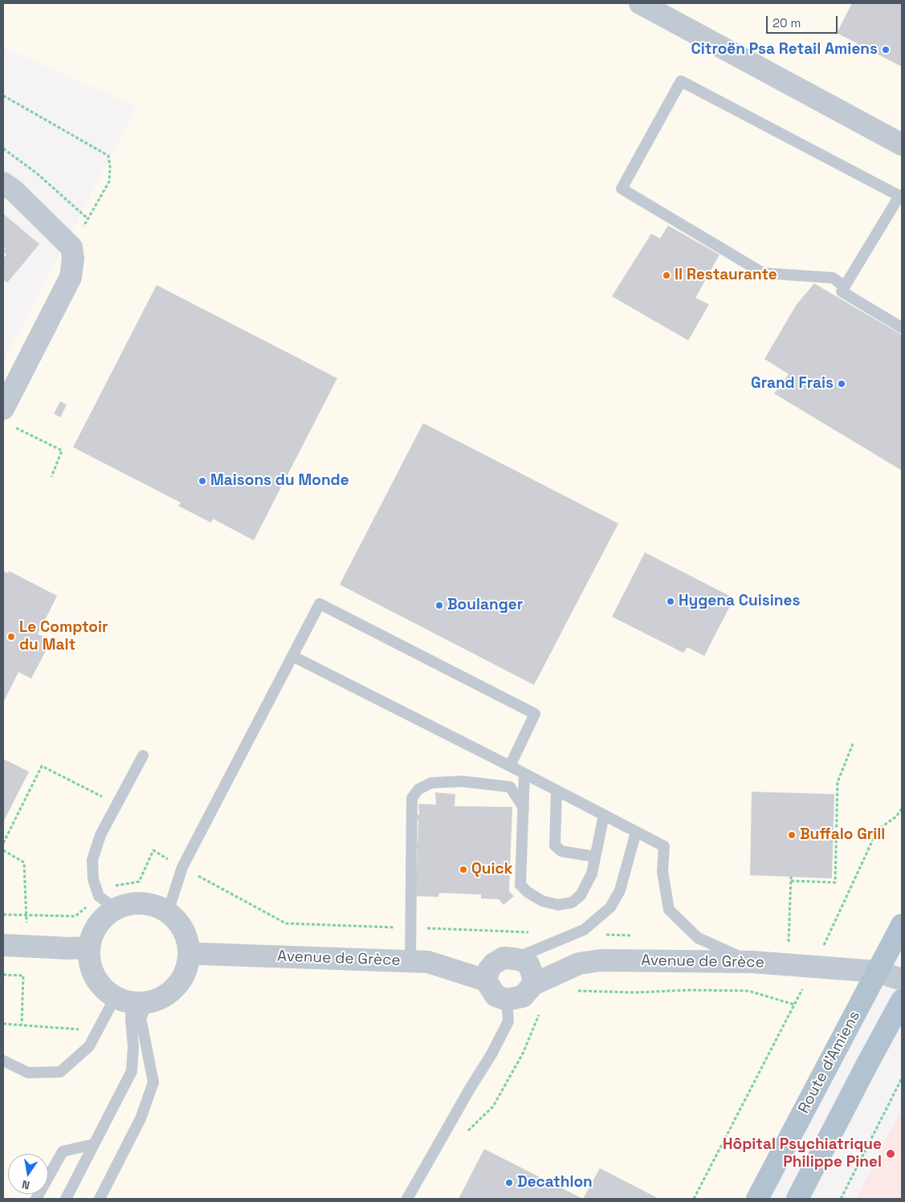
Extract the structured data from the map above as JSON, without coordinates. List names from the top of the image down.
{
  "streets": {
    "main road": ["Route d'Amiens"],
    "street": ["Avenue de Grèce"]
  },
  "crossings": [
    ["Avenue de Grèce", "Route d'Amiens"]
  ],
  "places": [
    "Citroën Psa Retail Amiens",
    "Il Restaurante",
    "Grand Frais",
    "Maisons du Monde",
    "Hygena Cuisines",
    "Boulanger",
    "Le Comptoir du Malt",
    "Buffalo Grill",
    "Quick",
    "Hôpital Psychiatrique Philippe Pinel",
    "Decathlon"
  ],
  "scale_bar": "20 m",
  "north": "bottom"
}
